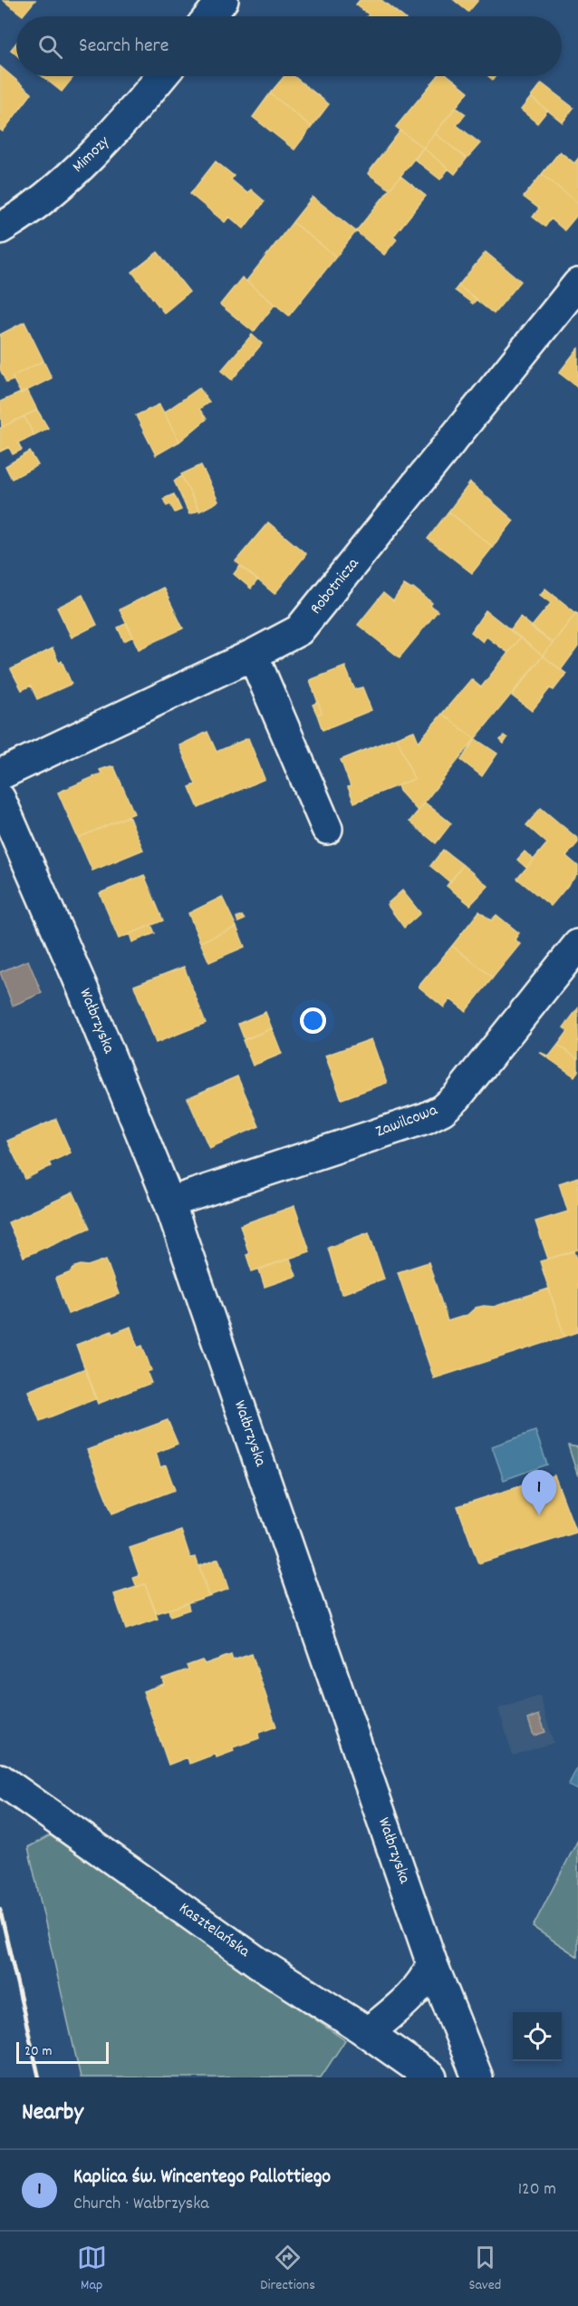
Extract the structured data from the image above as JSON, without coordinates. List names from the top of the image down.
{
  "streets": {
    "street": [
      "Mimozy",
      "Robotnicza",
      "Wałbrzyska",
      "Zawilcowa",
      "Kasztelańska"
    ]
  },
  "crossings": [
    ["Wałbrzyska", "Zawilcowa"]
  ],
  "scale_bar": "20 m",
  "page": {
    "search": "Search here",
    "pins": "1",
    "scale": "20 m",
    "heading": "Nearby",
    "list": [
      {
        "mark": "1",
        "name": "Kaplica św. Wincentego Pallottiego",
        "note": "Church · Wałbrzyska",
        "value": "120 m"
      }
    ],
    "nav": ["Map", "Directions", "Saved"]
  }
}
